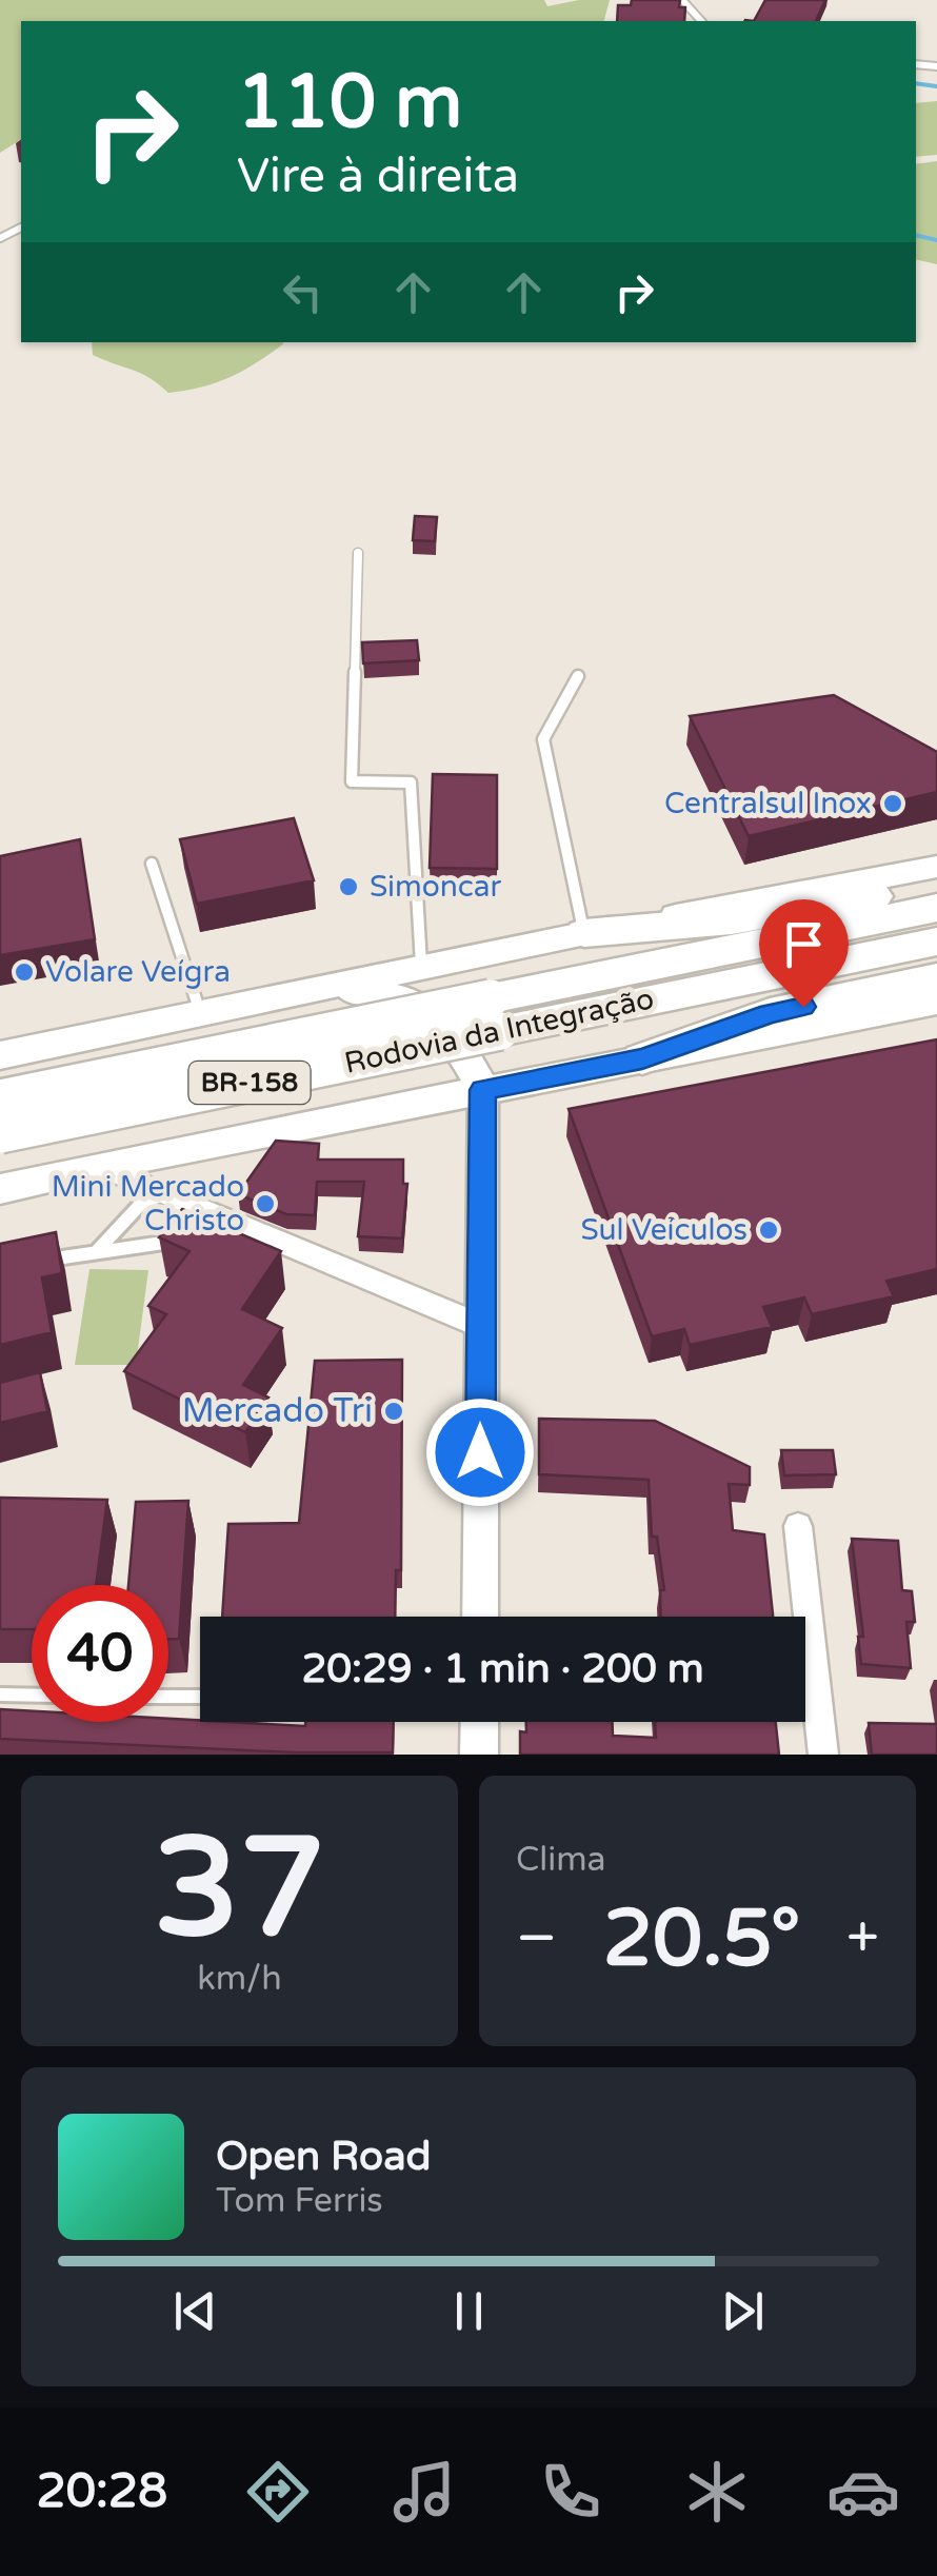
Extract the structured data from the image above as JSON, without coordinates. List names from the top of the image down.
{
  "streets": {
    "highway": ["Rodovia da Integração", "BR-158"]
  },
  "places": [
    "Centralsul Inox",
    "Simoncar",
    "Volare Veígra",
    "Mini Mercado Christo",
    "Sul Veículos",
    "Mercado Tri"
  ],
  "page": {
    "turn": ["110 m", "Vire à direita"],
    "limit": "40",
    "trip": "20:29 · 1 min · 200 m",
    "tile": [
      ["37", "km/h"],
      "Clima"
    ],
    "heat": ["−", "20.5°", "+"],
    "song": ["Open Road", "Tom Ferris"],
    "tabs": "20:28"
  }
}
